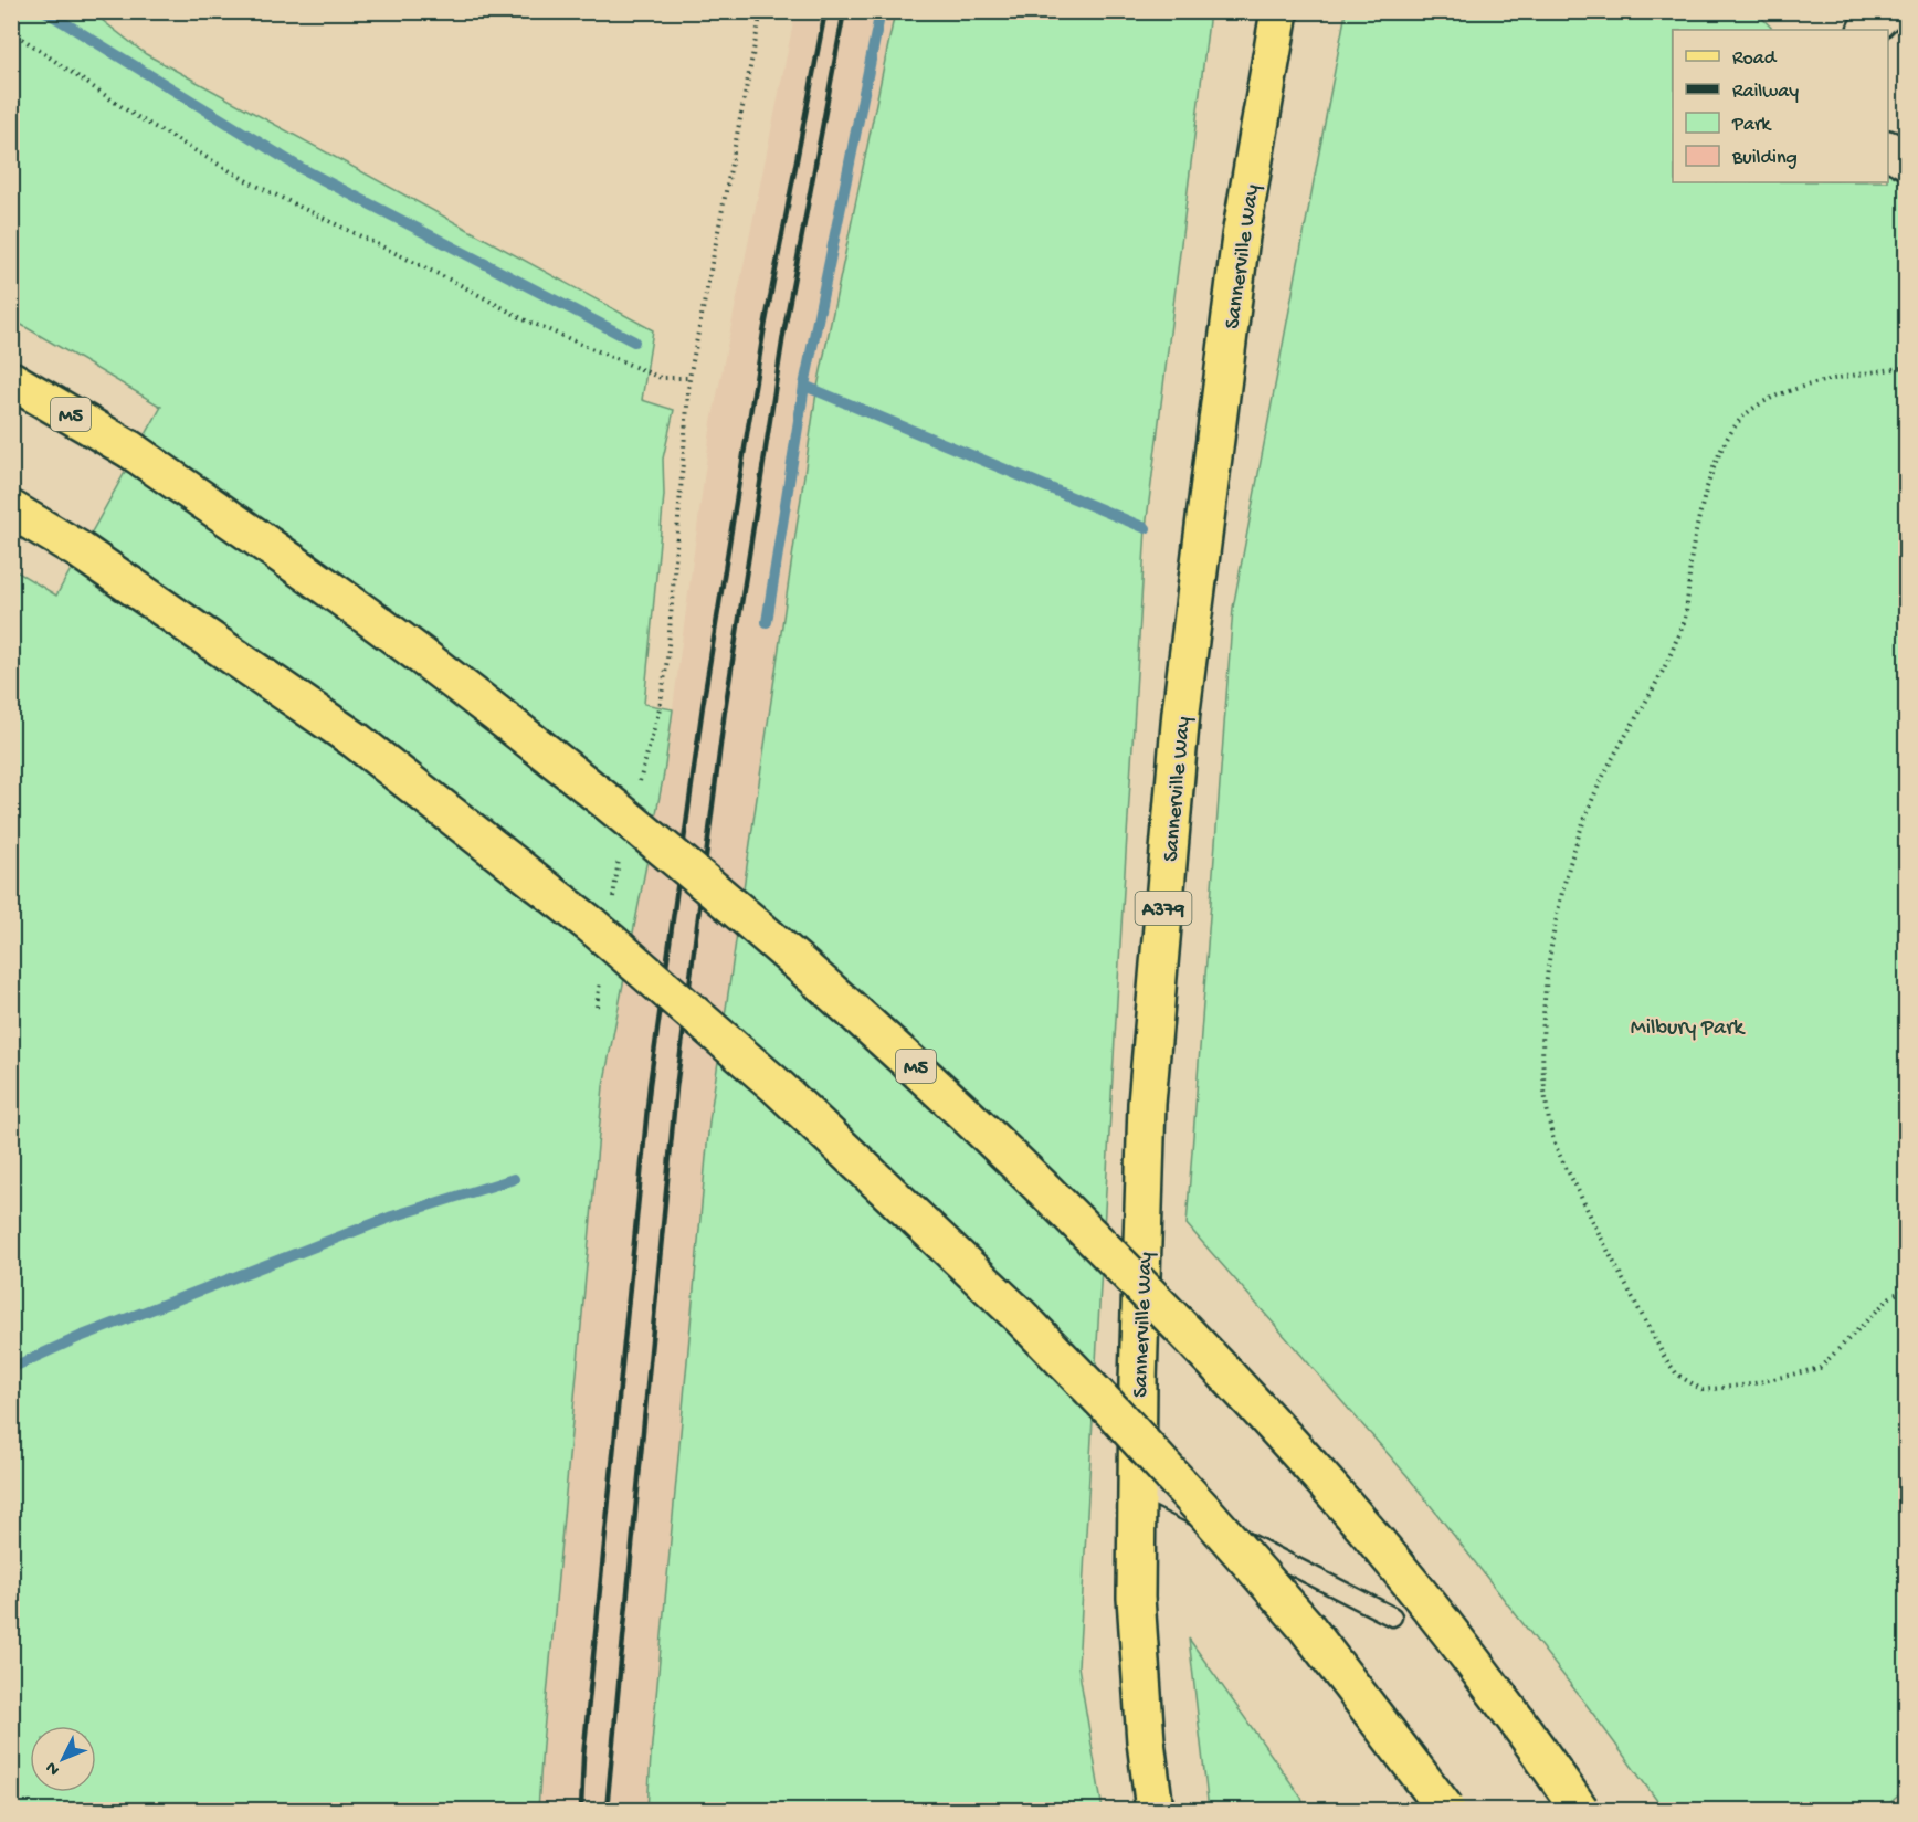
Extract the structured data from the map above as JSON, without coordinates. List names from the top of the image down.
{
  "streets": {
    "main road": ["Sannerville Way", "M5", "A379"]
  },
  "parks": ["Milbury Park"],
  "legend": [
    "Road",
    "Railway",
    "Park",
    "Building"
  ],
  "north": "bottom left"
}
